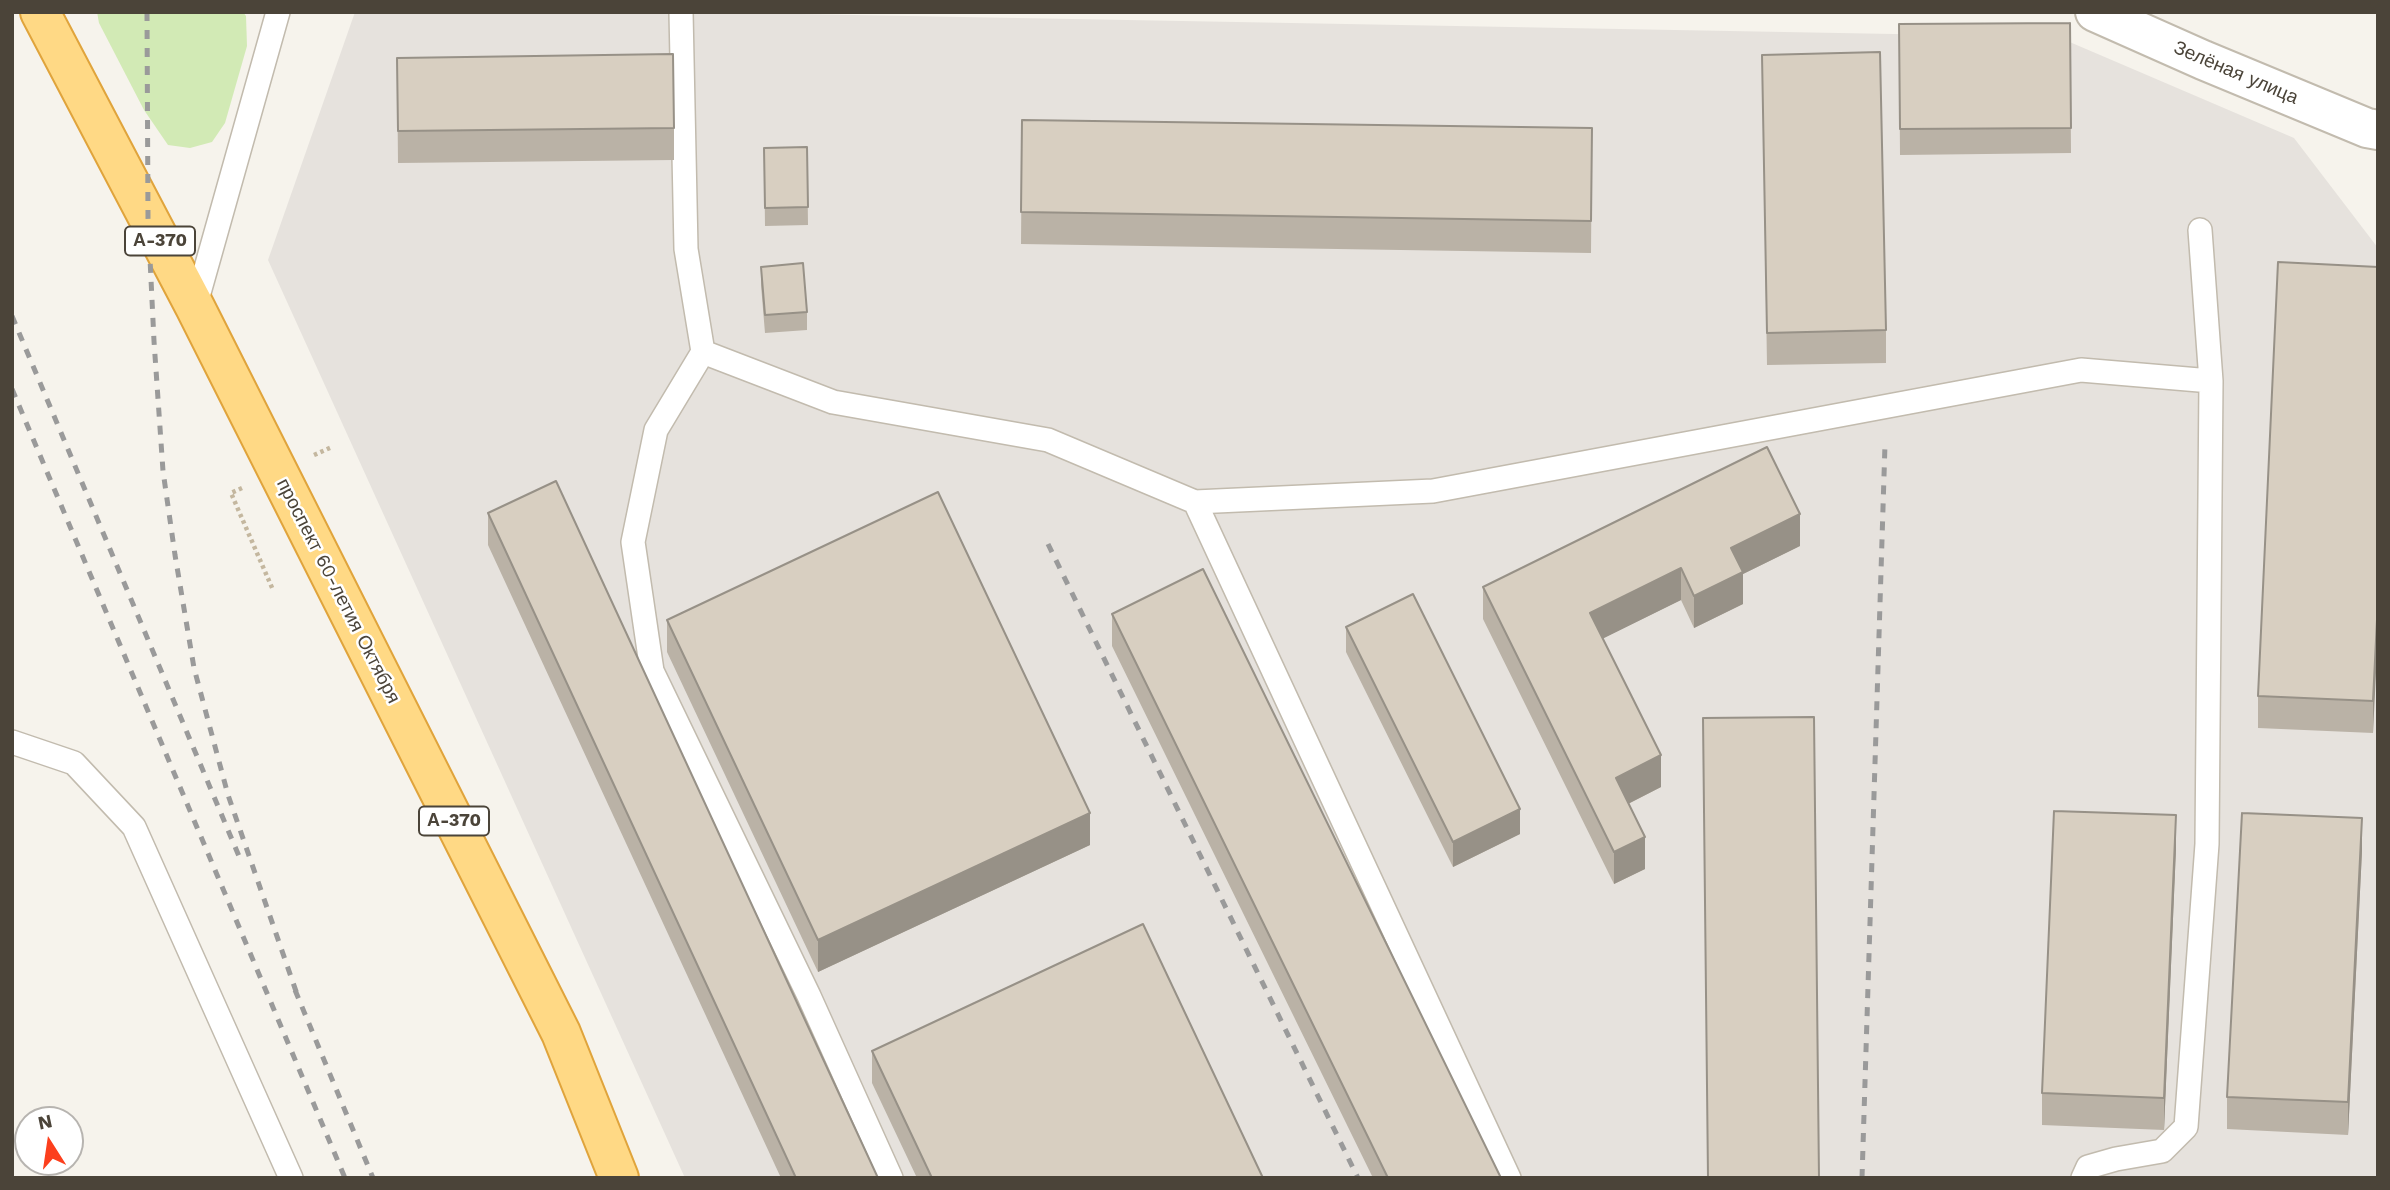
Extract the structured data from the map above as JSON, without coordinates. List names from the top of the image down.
{
  "streets": {
    "highway": ["А-370", "проспект 60-летия Октября"],
    "street": ["Зелёная улица"]
  },
  "north": "top"
}
